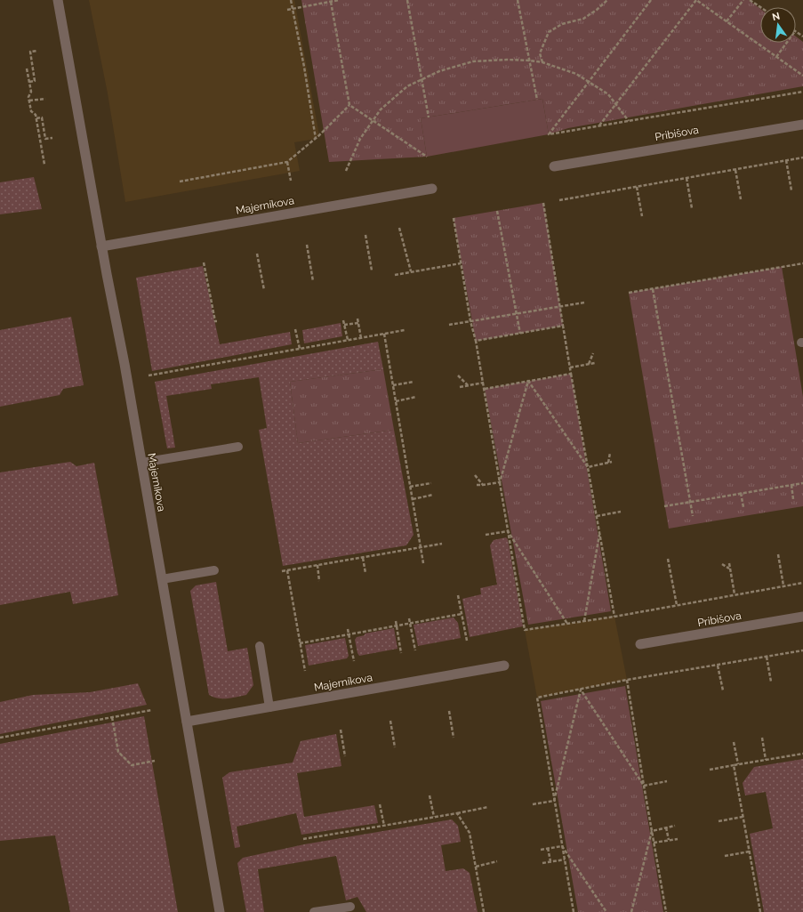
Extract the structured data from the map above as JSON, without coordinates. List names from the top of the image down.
{
  "streets": {
    "street": ["Pribišova", "Majerníkova"]
  },
  "north": "top"
}
